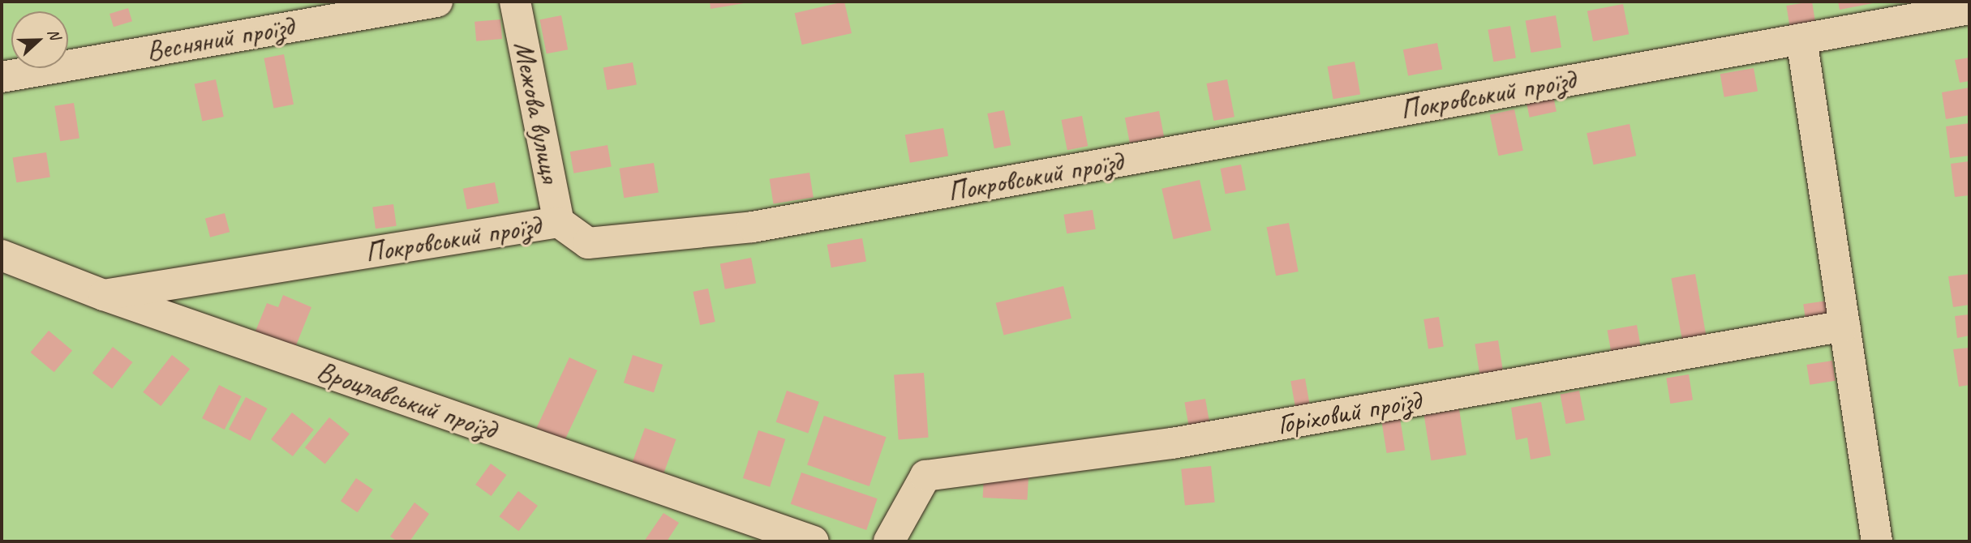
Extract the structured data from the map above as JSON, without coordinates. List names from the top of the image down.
{
  "streets": {
    "street": [
      "Весняний проїзд",
      "Покровський проїзд",
      "Межова вулиця",
      "Вроцлавський проїзд",
      "Горіховий проїзд"
    ]
  },
  "crossings": [
    ["Покровський проїзд", "Межова вулиця"],
    ["Покровський проїзд", "Вроцлавський проїзд"]
  ],
  "north": "right"
}
